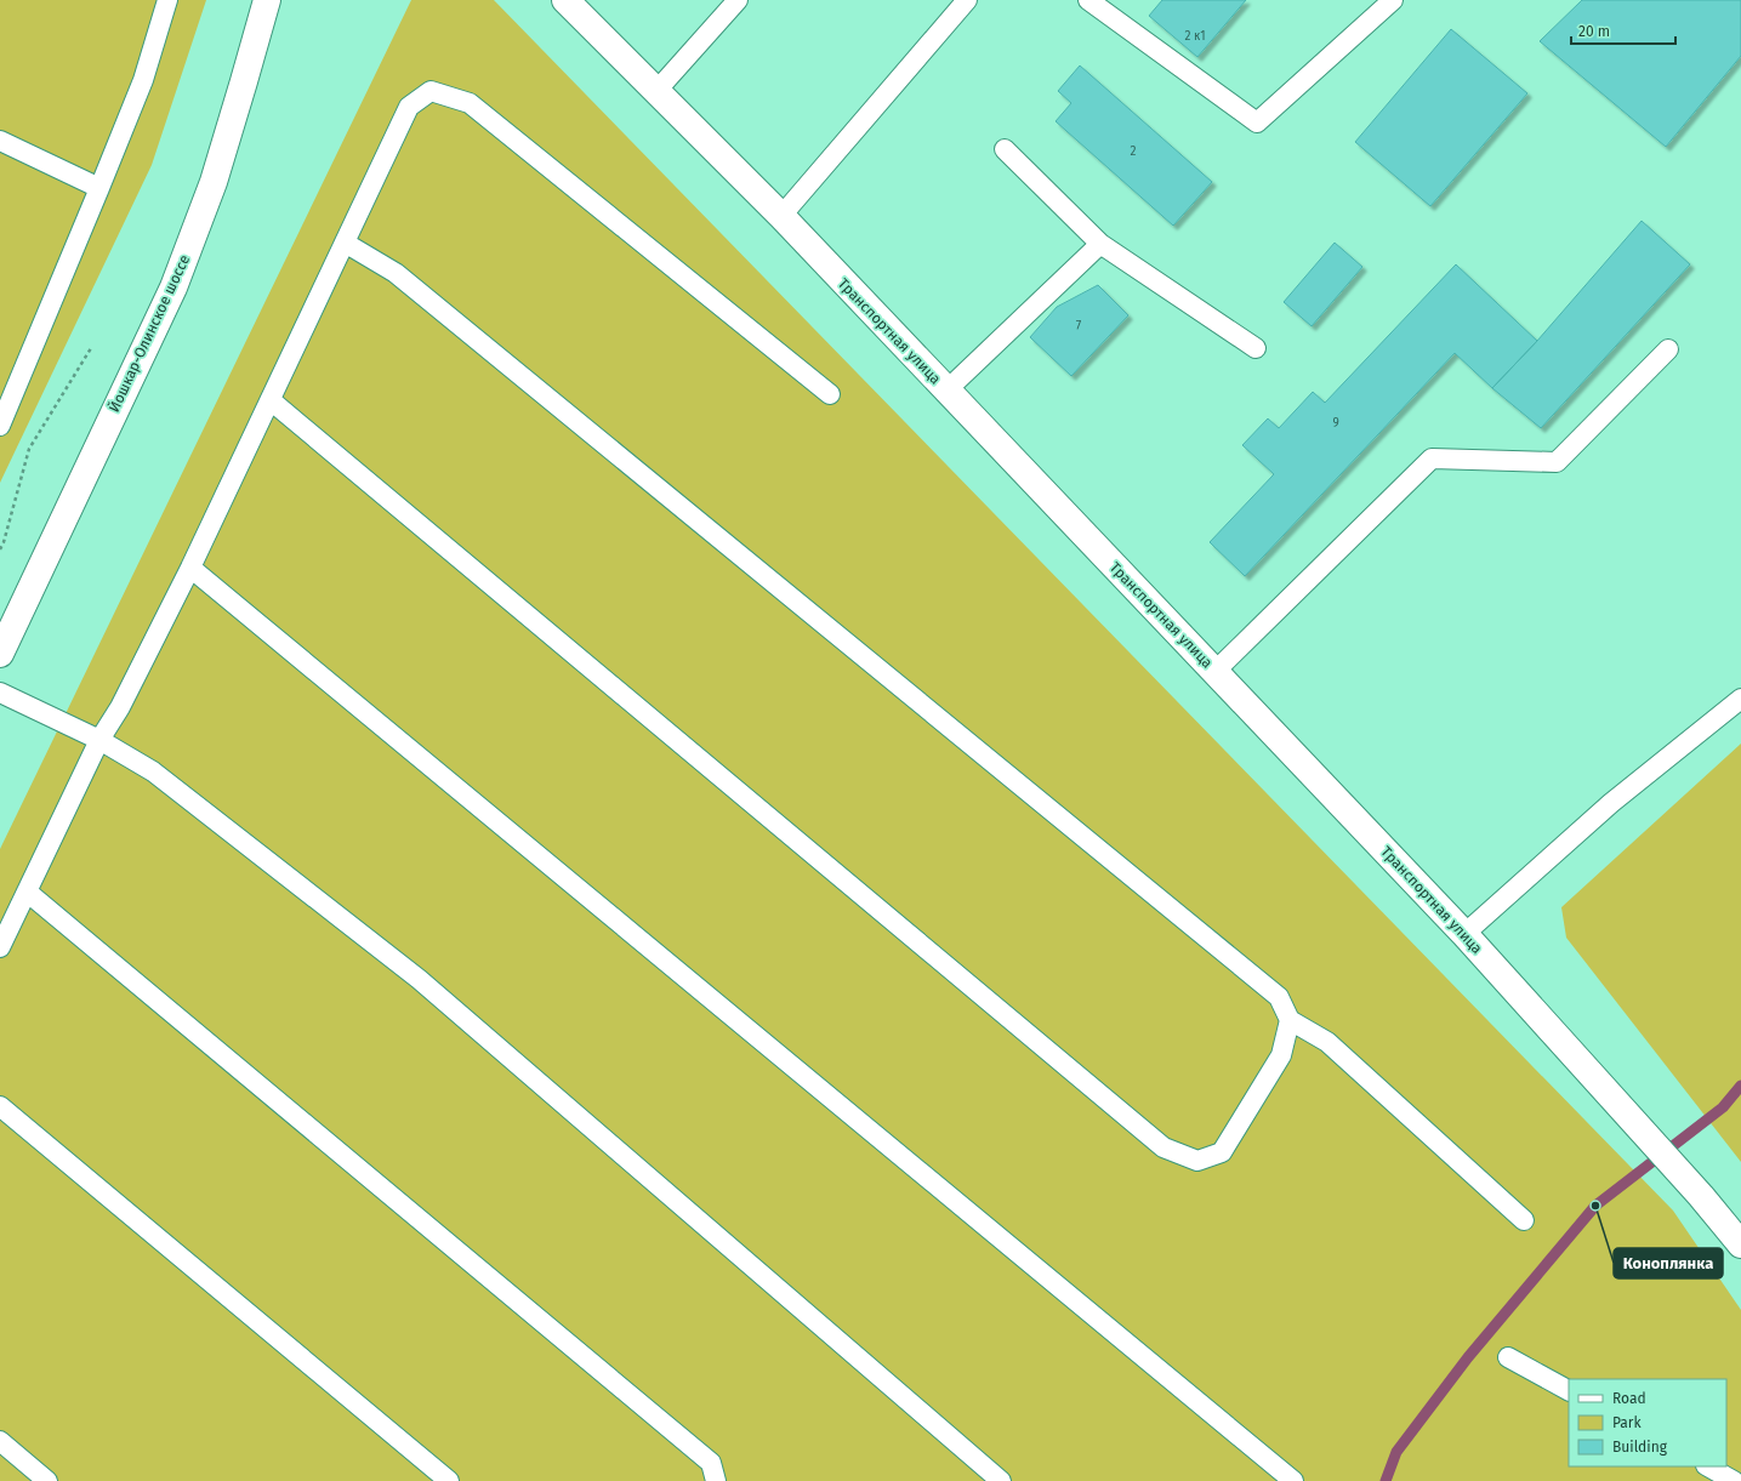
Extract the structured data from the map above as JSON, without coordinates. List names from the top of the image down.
{
  "streets": {
    "main road": ["Транспортная улица", "Йошкар-Олинское шоссе"]
  },
  "places": ["Коноплянка"],
  "house_numbers": [
    "2 к1",
    "2",
    "7",
    "9"
  ],
  "legend": ["Road", "Park", "Building"],
  "scale_bar": "20 m"
}
